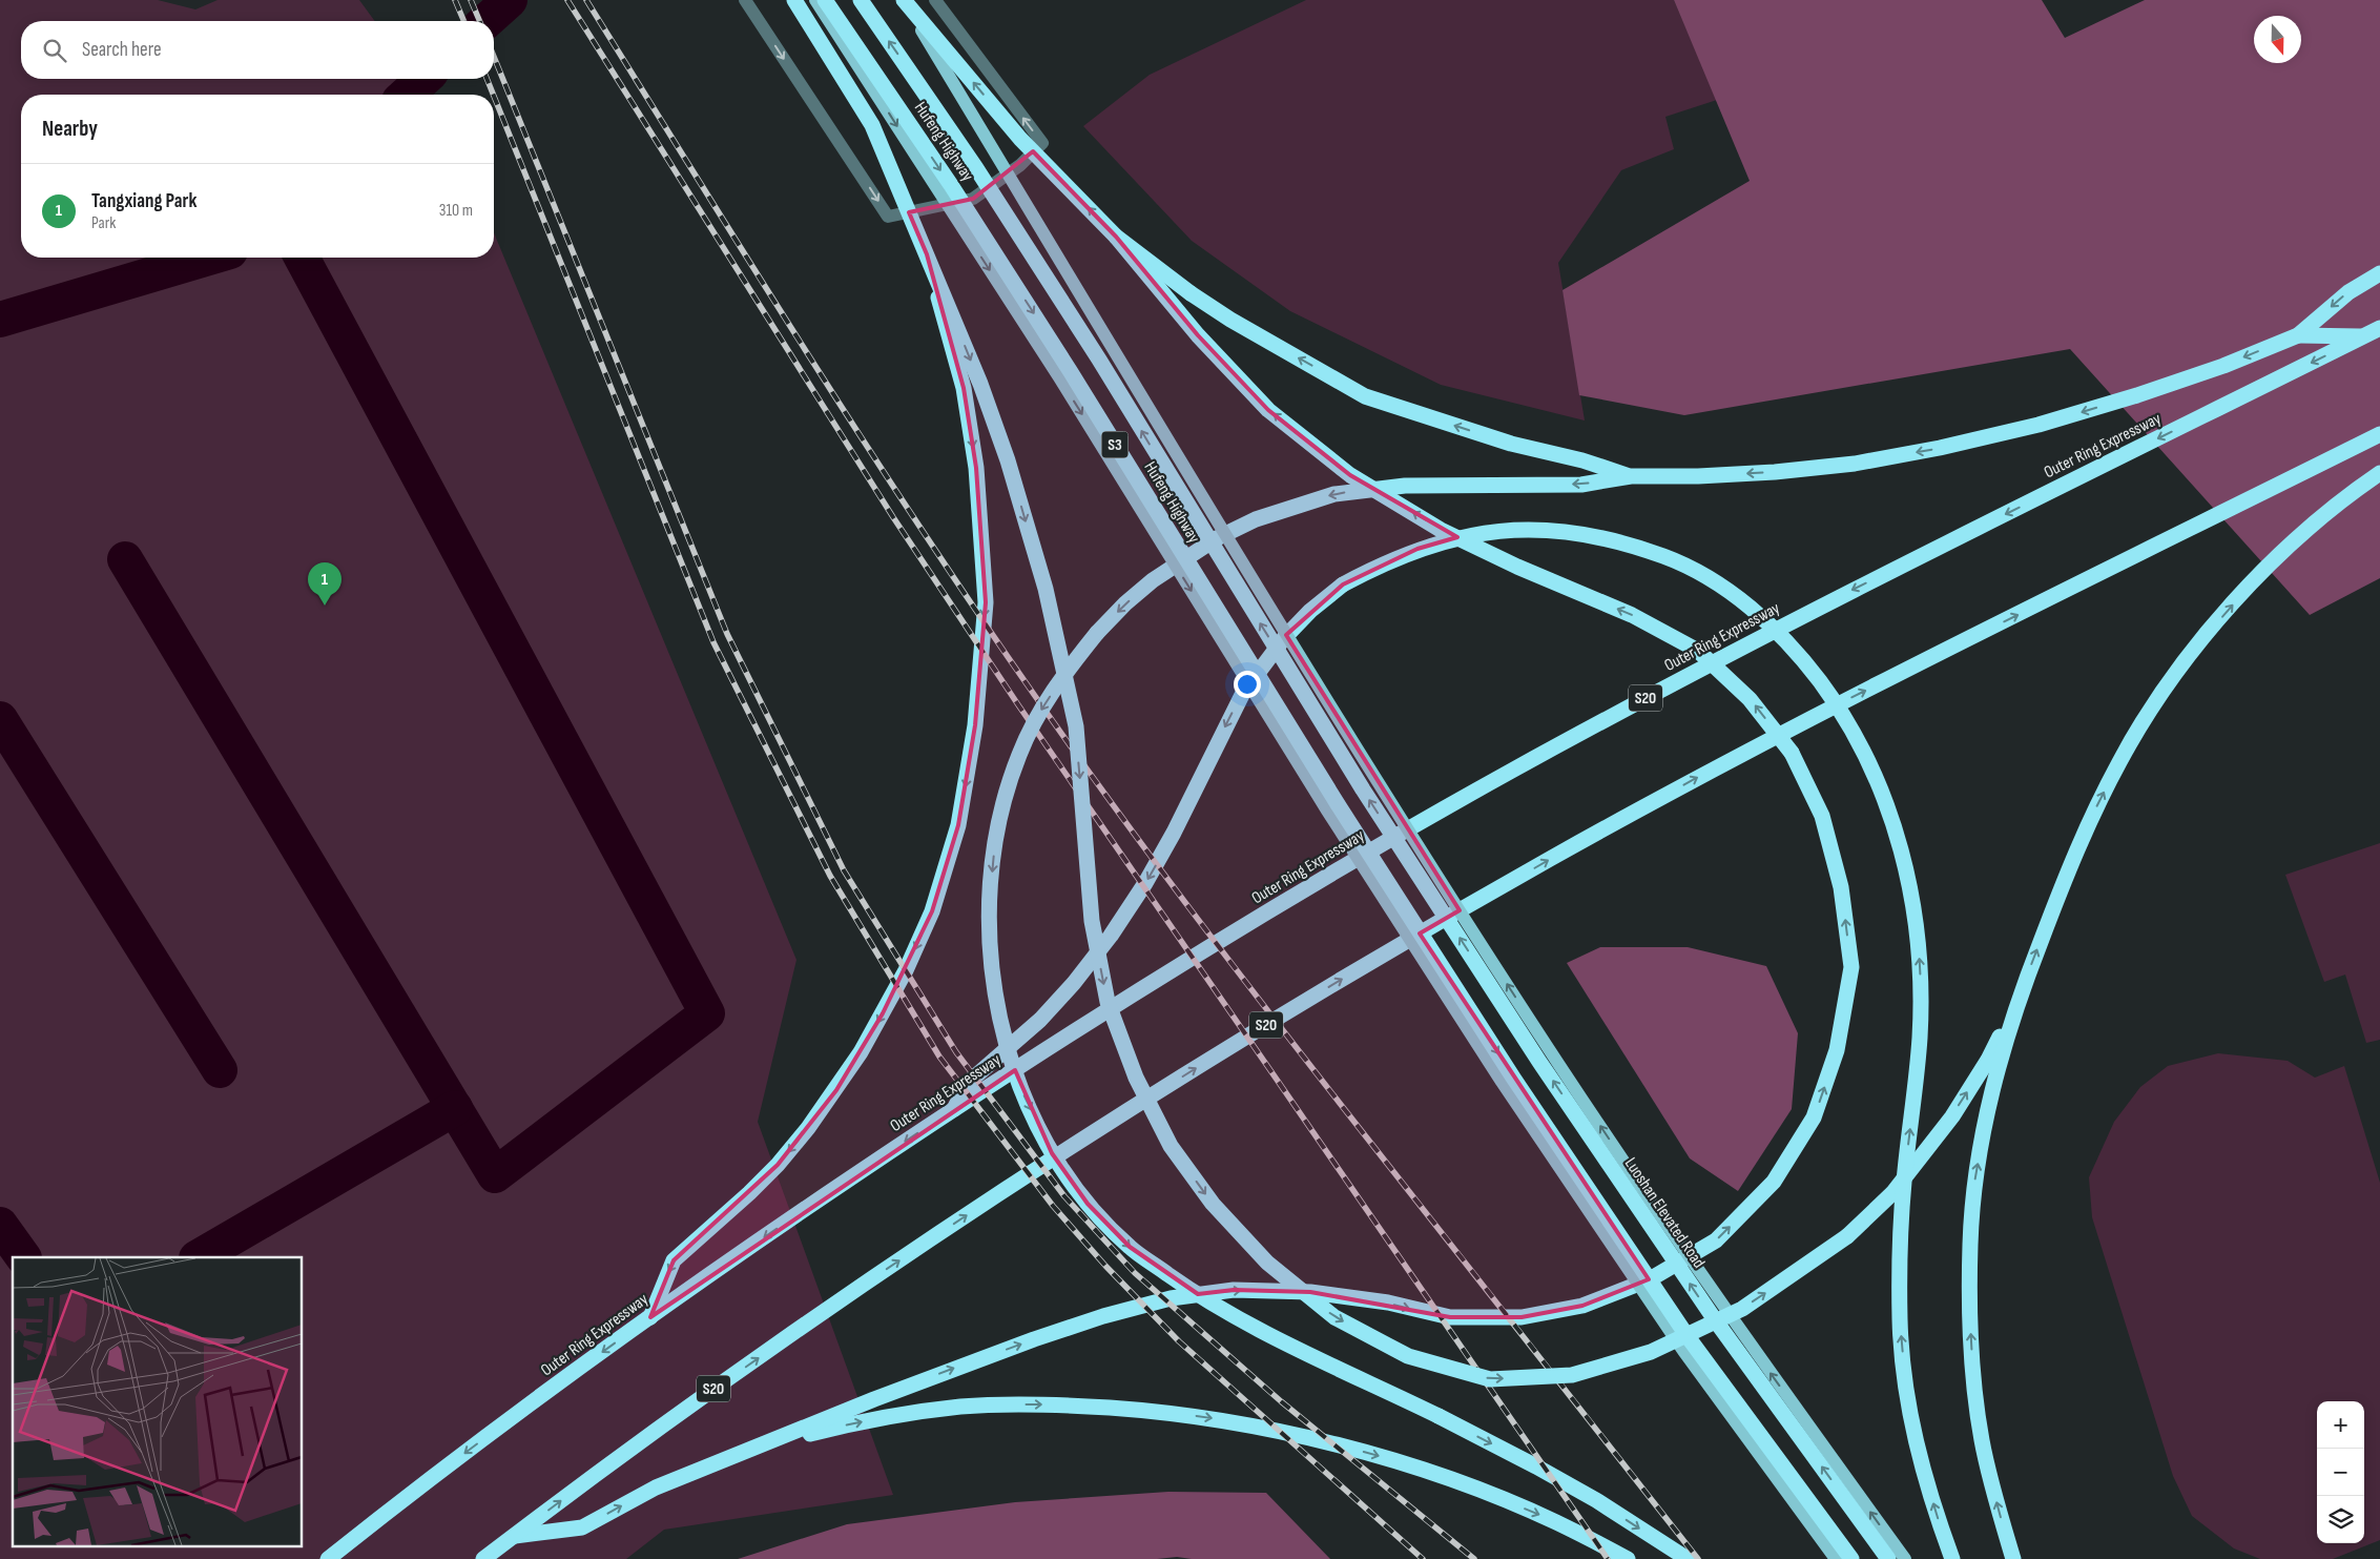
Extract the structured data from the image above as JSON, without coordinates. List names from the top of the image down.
{
  "streets": {
    "highway": [
      "Hufeng Highway",
      "S3",
      "Outer Ring Expressway",
      "S20",
      "Luoshan Elevated Road"
    ]
  },
  "crossings": [
    ["Hufeng Highway", "Luoshan Elevated Road"]
  ],
  "one_way": ["Luoshan Elevated Road"],
  "north": "bottom",
  "page": {
    "search": "Search here",
    "heading": "Nearby",
    "list": [
      {
        "mark": "1",
        "name": "Tangxiang Park",
        "note": "Park",
        "value": "310 m"
      }
    ],
    "pins": "1",
    "map_buttons": ["+", "−"]
  }
}
